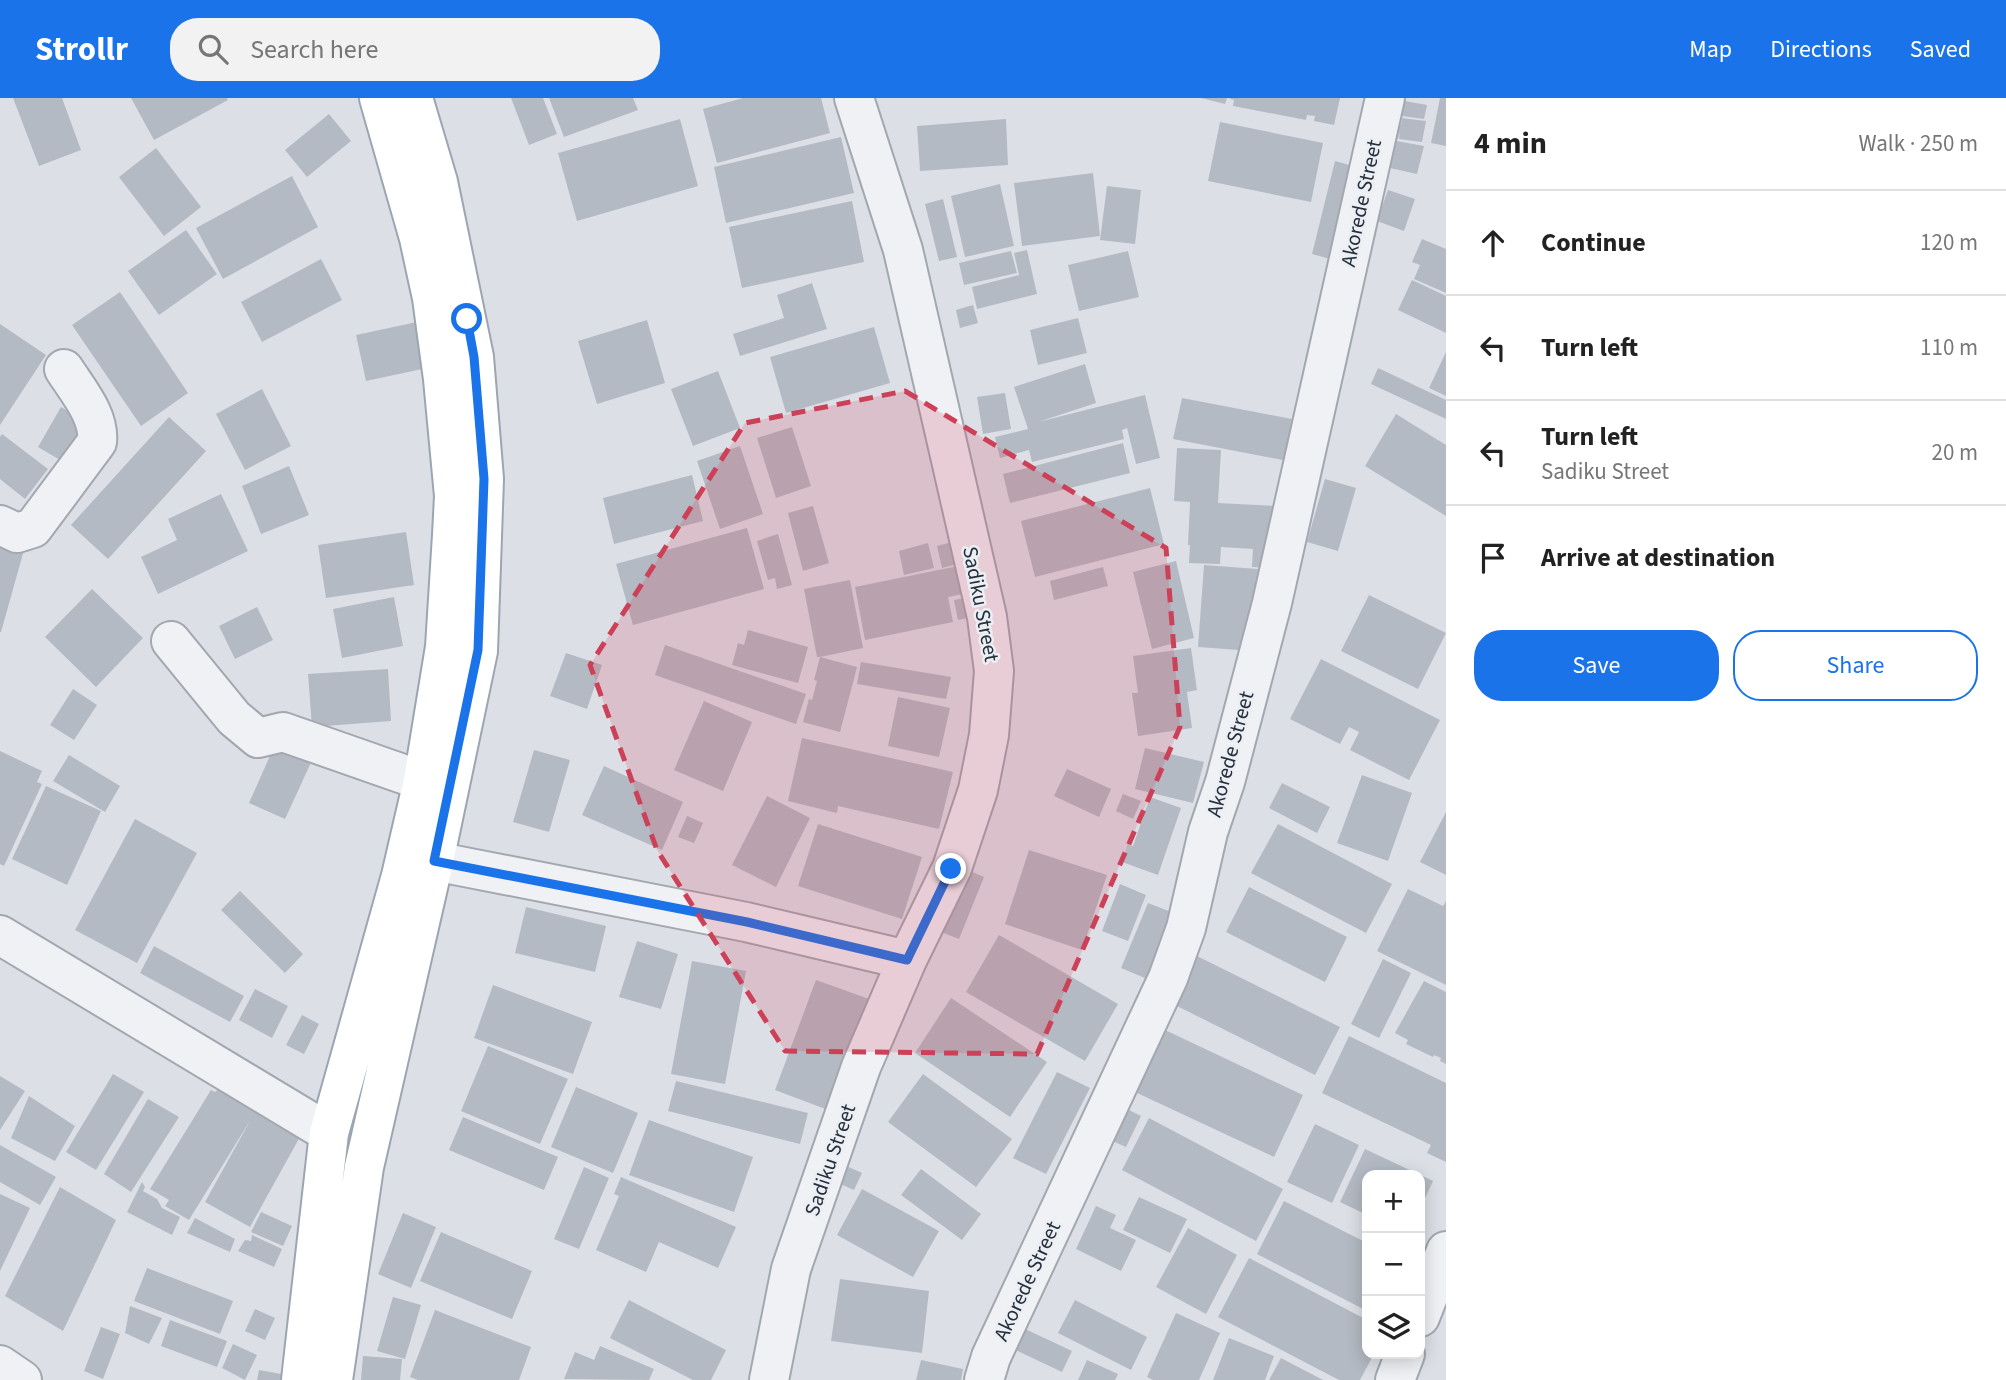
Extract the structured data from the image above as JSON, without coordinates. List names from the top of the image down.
{
  "streets": {
    "street": ["Akorede Street", "Sadiku Street"]
  },
  "page": {
    "header": "Strollr",
    "search": "Search here",
    "nav": ["Map", "Directions", "Saved"],
    "heading": ["4 min", "Walk · 250 m"],
    "list": [
      ["Continue", "120 m"],
      ["Turn left", "110 m"],
      ["Turn left", "Sadiku Street", "20 m"],
      "Arrive at destination"
    ],
    "buttons": ["Save", "Share"],
    "map_buttons": ["+", "−"]
  }
}
